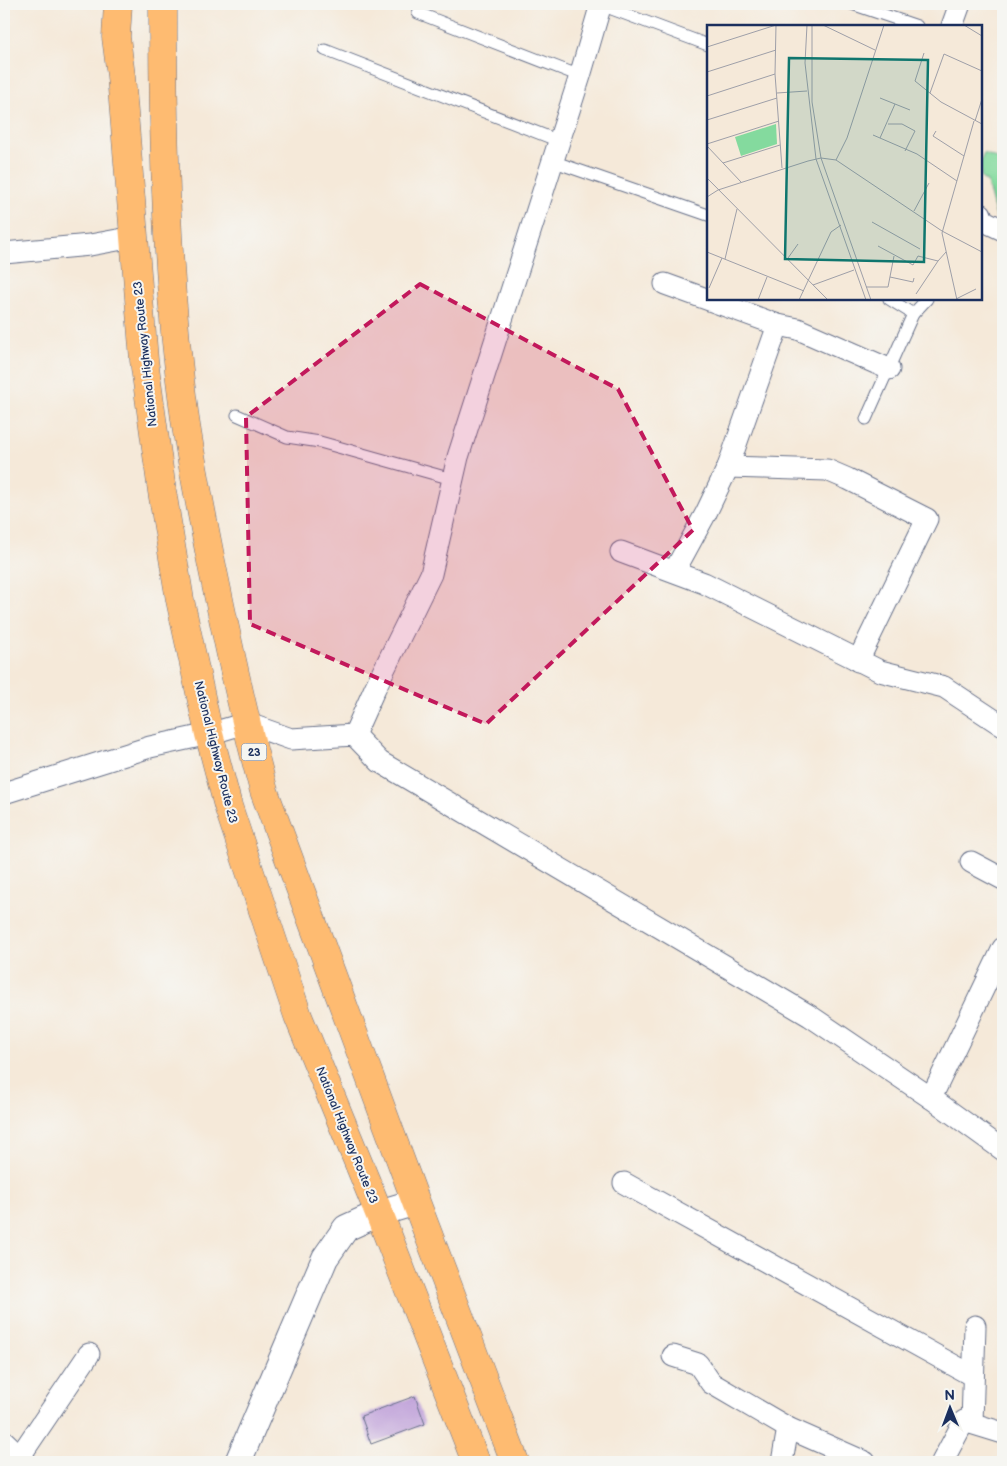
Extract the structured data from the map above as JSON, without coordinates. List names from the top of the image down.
{
  "streets": {
    "highway": ["National Highway Route 23", "23"]
  },
  "north": "top"
}
